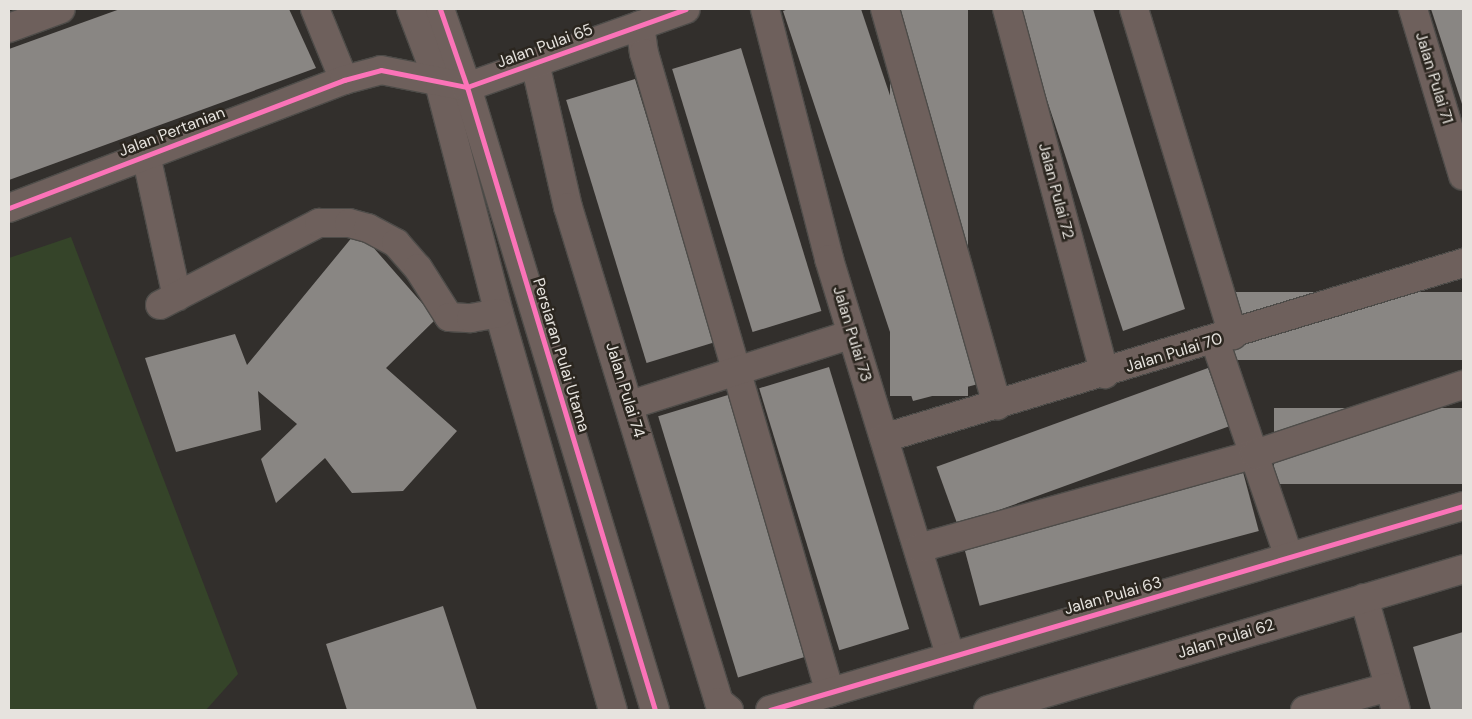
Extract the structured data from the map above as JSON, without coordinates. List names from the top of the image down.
{
  "streets": {
    "street": [
      "Jalan Pulai 65",
      "Jalan Pulai 71",
      "Jalan Pertanian",
      "Jalan Pulai 72",
      "Jalan Pulai 73",
      "Jalan Pulai 70",
      "Persiaran Pulai Utama",
      "Jalan Pulai 74",
      "Jalan Pulai 63",
      "Jalan Pulai 62"
    ]
  },
  "crossings": [
    ["Jalan Pulai 65", "Jalan Pertanian"],
    ["Jalan Pulai 65", "Persiaran Pulai Utama"],
    ["Jalan Pulai 65", "Jalan Pulai 74"],
    ["Jalan Pulai 72", "Jalan Pulai 70"],
    ["Jalan Pulai 73", "Jalan Pulai 70"],
    ["Jalan Pulai 73", "Jalan Pulai 63"]
  ]
}
